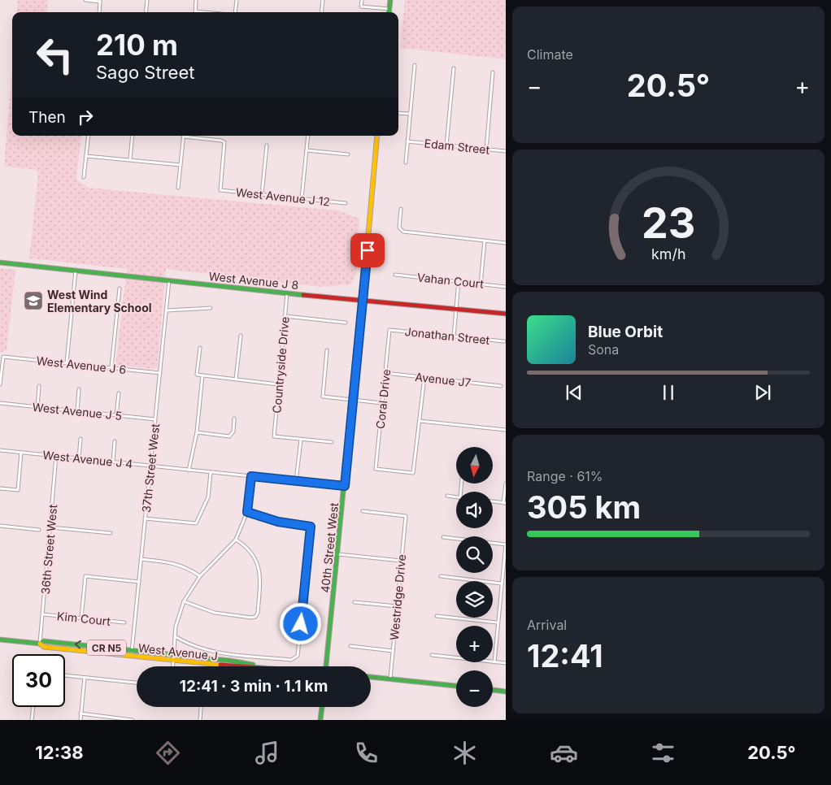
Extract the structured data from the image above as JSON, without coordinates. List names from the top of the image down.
{
  "streets": {
    "main road": [
      "West Avenue J 8",
      "40th Street West",
      "CR N5",
      "West Avenue J"
    ],
    "street": [
      "Edam Street",
      "West Avenue J 12",
      "Vahan Court",
      "Jonathan Street",
      "West Avenue J 6",
      "Countryside Drive",
      "Avenue J7",
      "Coral Drive",
      "West Avenue J 5",
      "West Avenue J 4",
      "37th Street West",
      "36th Street West",
      "Westridge Drive",
      "Kim Court"
    ]
  },
  "crossings": [
    ["West Avenue J 8", "Countryside Drive"],
    ["West Avenue J 8", "37th Street West"],
    ["West Avenue J 8", "40th Street West"],
    ["Jonathan Street", "Coral Drive"],
    ["West Avenue J 6", "37th Street West"],
    ["Avenue J7", "Coral Drive"],
    ["West Avenue J 5", "37th Street West"],
    ["West Avenue J 4", "37th Street West"],
    ["West Avenue J 4", "40th Street West"],
    ["West Avenue J 4", "36th Street West"],
    ["37th Street West", "West Avenue J"],
    ["36th Street West", "Kim Court"],
    ["36th Street West", "West Avenue J"]
  ],
  "places": {
    "school or university": ["West Wind Elementary School"]
  },
  "north": "bottom",
  "page": {
    "tile": [
      "Climate",
      ["Range · 61%", "305 km"],
      ["Arrival", "12:41"]
    ],
    "turn": ["210 m", "Sago Street"],
    "heat": ["−", "20.5°", "+"],
    "then": "Then",
    "song": ["Blue Orbit", "Sona"],
    "map_buttons": ["+", "−"],
    "limit": "30",
    "trip": "12:41 · 3 min · 1.1 km",
    "tabs": ["12:38", "20.5°"],
    "gauge": ["23", "km/h"]
  }
}
